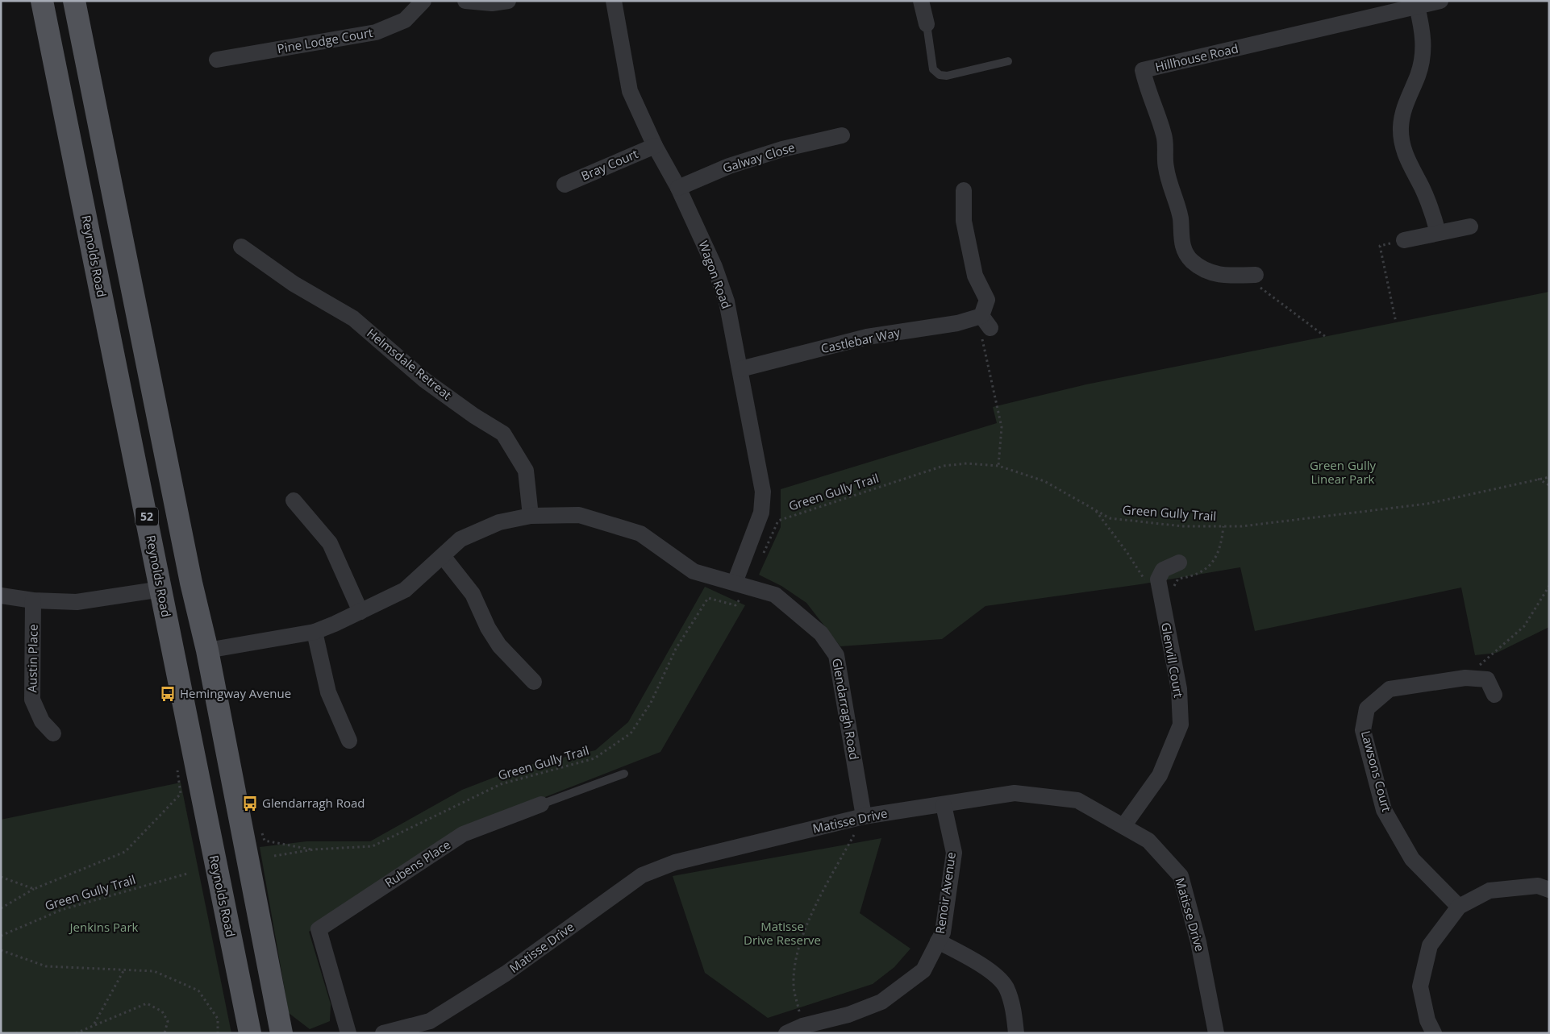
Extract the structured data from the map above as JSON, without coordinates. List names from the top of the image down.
{
  "streets": {
    "main road": ["Reynolds Road", "52"],
    "street": [
      "Pine Lodge Court",
      "Hillhouse Road",
      "Galway Close",
      "Bray Court",
      "Wagon Road",
      "Castlebar Way",
      "Helmsdale Retreat",
      "Austin Place",
      "Glenvill Court",
      "Glendarragh Road",
      "Lawsons Court",
      "Matisse Drive",
      "Rubens Place",
      "Renoir Avenue"
    ],
    "path": ["Green Gully Trail"]
  },
  "crossings": [
    ["Galway Close", "Wagon Road"],
    ["Bray Court", "Wagon Road"],
    ["Wagon Road", "Castlebar Way"],
    ["Wagon Road", "Green Gully Trail"],
    ["Wagon Road", "Glendarragh Road"],
    ["Helmsdale Retreat", "Glendarragh Road"],
    ["Green Gully Trail", "Glendarragh Road"],
    ["52", "Glendarragh Road"],
    ["Glenvill Court", "Matisse Drive"],
    ["Glendarragh Road", "Matisse Drive"],
    ["Matisse Drive", "Renoir Avenue"]
  ],
  "parks": ["Green Gully Linear Park", "Matisse Drive Reserve", "Jenkins Park"],
  "places": {
    "bus stop": ["Hemingway Avenue", "Glendarragh Road"]
  }
}
